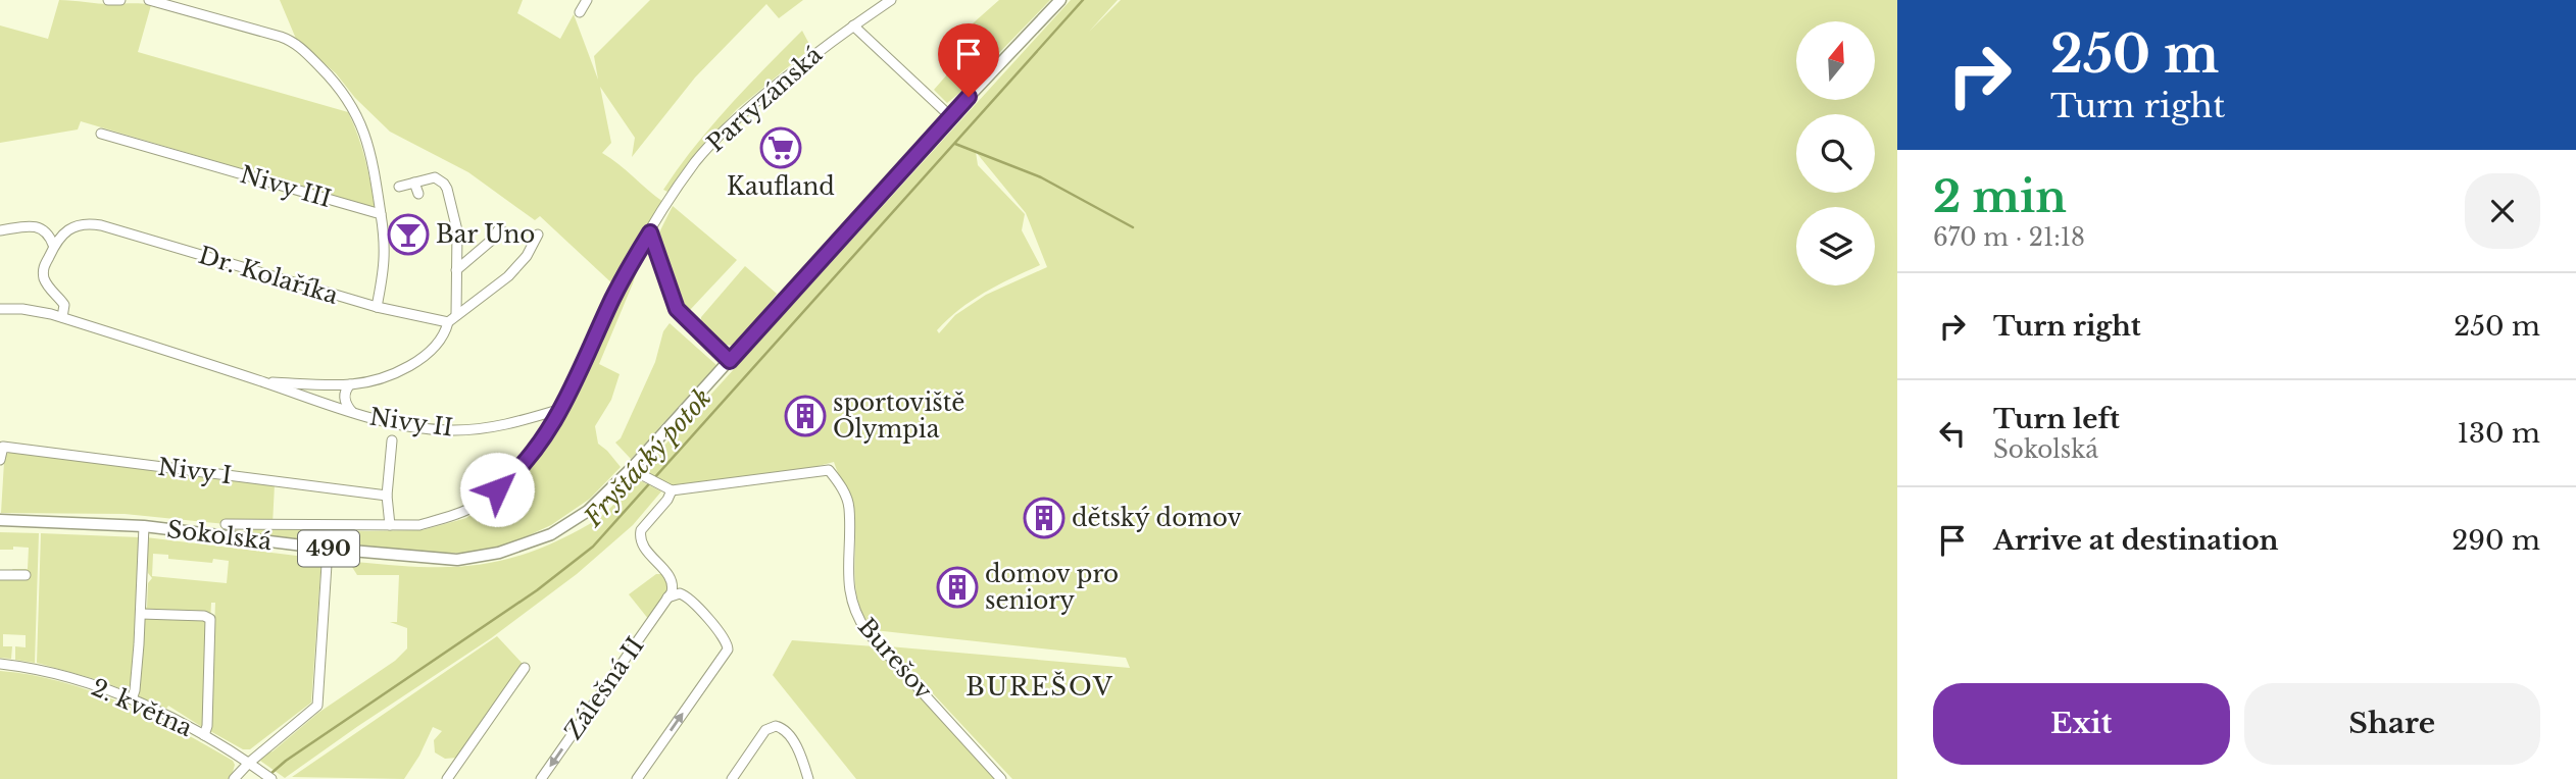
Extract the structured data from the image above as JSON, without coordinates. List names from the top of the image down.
{
  "streets": {
    "main road": ["Sokolská", "490"],
    "street": [
      "Partyzánská",
      "Nivy III",
      "Dr. Kolaříka",
      "Nivy II",
      "Nivy I",
      "Burešov",
      "Zálešná II",
      "2. května"
    ]
  },
  "crossings": [
    ["Partyzánská", "Nivy II"],
    ["Dr. Kolaříka", "Nivy II"]
  ],
  "districts": ["BUREŠOV"],
  "water": ["Fryštácký potok"],
  "places": {
    "supermarket": ["Kaufland"],
    "bar": ["Bar Uno"],
    "building": ["sportoviště Olympia", "dětský domov", "domov pro seniory"]
  },
  "north": "top",
  "page": {
    "turn": ["250 m", "Turn right"],
    "heading": ["2 min", "670 m · 21:18"],
    "list": [
      {
        "name": "Turn right",
        "value": "250 m"
      },
      {
        "name": "Turn left",
        "note": "Sokolská",
        "value": "130 m"
      },
      {
        "name": "Arrive at destination",
        "value": "290 m"
      }
    ],
    "buttons": ["Exit", "Share"]
  }
}
